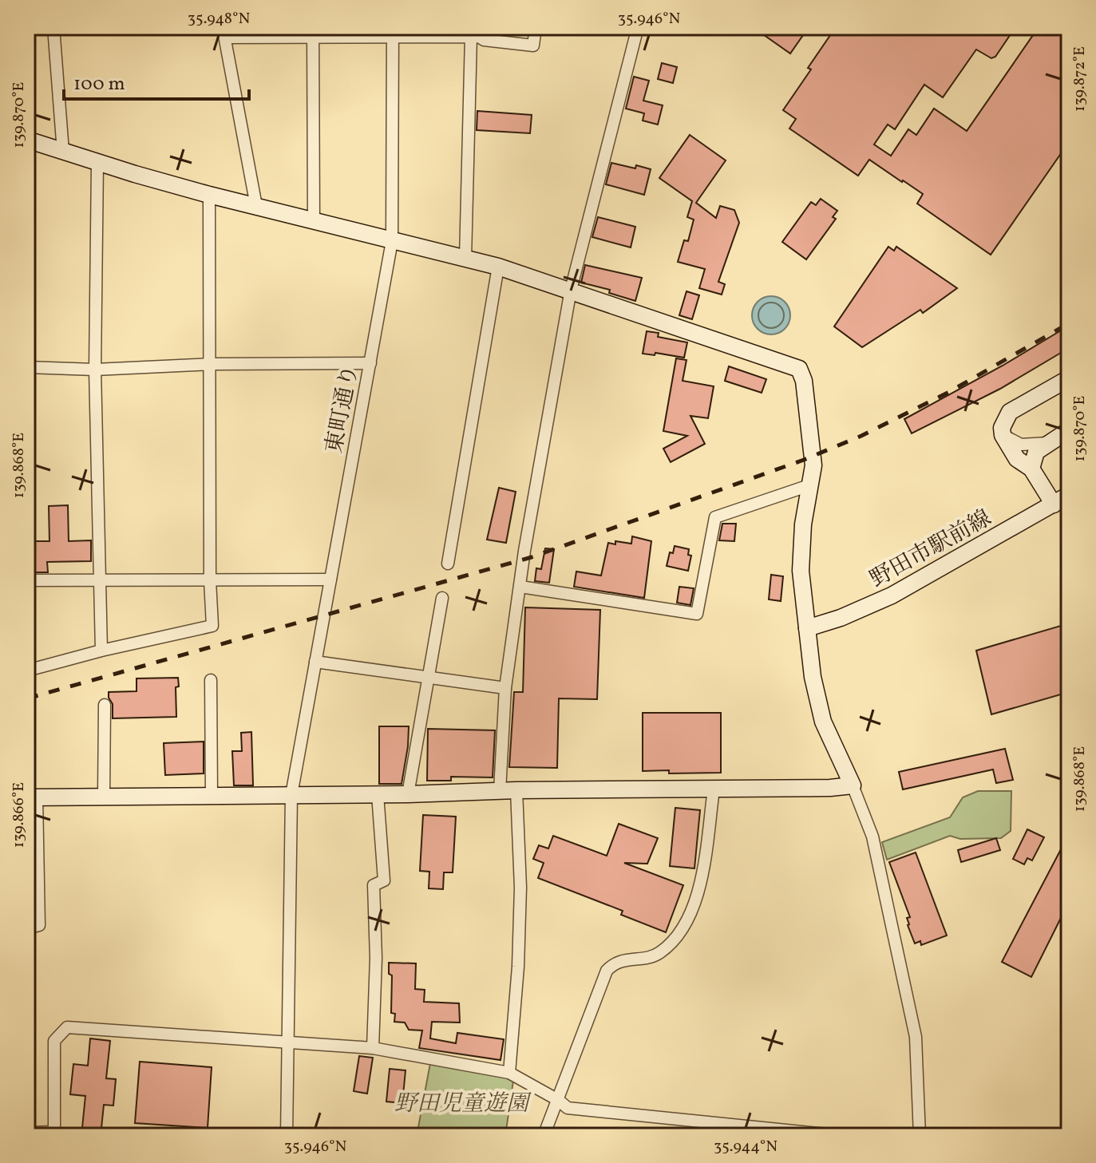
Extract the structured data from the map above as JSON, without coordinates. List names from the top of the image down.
{
  "streets": {
    "street": ["東町通り", "野田市駅前線"]
  },
  "parks": ["野田児童遊園"],
  "scale_bar": "100 m",
  "coordinates": [
    "35.948°N",
    "35.946°N",
    "139.872°E",
    "139.870°E",
    "139.868°E",
    "139.866°E",
    "35.944°N"
  ]
}
